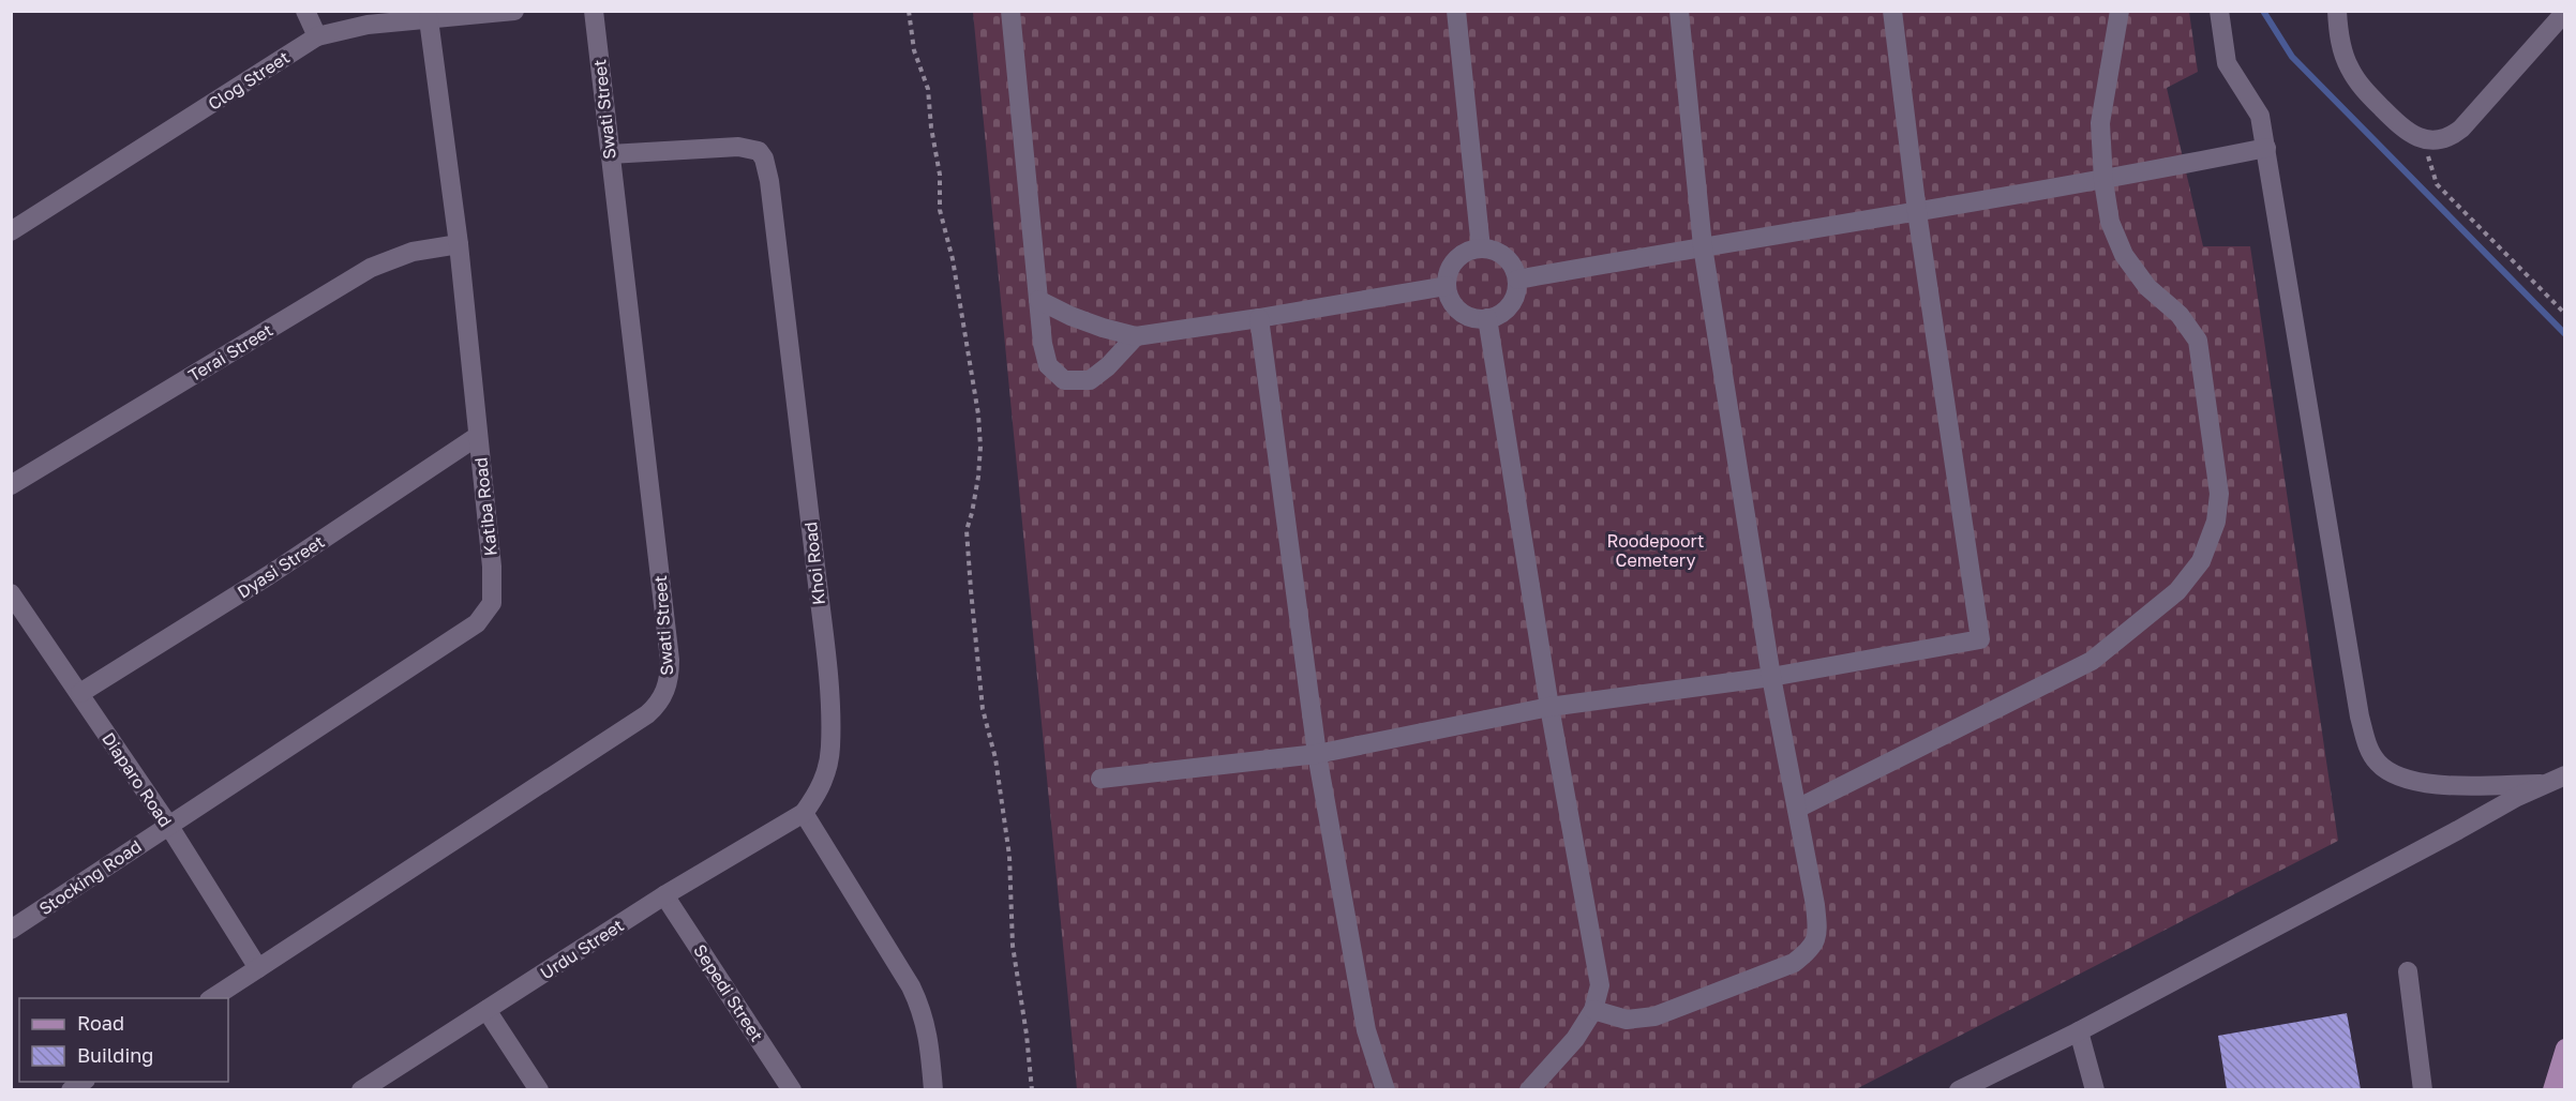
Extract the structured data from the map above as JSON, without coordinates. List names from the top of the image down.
{
  "streets": {
    "street": [
      "Clog Street",
      "Swati Street",
      "Terai Street",
      "Katiba Road",
      "Khoi Road",
      "Dyasi Street",
      "Diaparo Road",
      "Stocking Road",
      "Urdu Street",
      "Sepedi Street"
    ]
  },
  "crossings": [
    ["Clog Street", "Katiba Road"],
    ["Swati Street", "Khoi Road"],
    ["Swati Street", "Diaparo Road"],
    ["Terai Street", "Katiba Road"],
    ["Katiba Road", "Dyasi Street"],
    ["Katiba Road", "Diaparo Road"],
    ["Katiba Road", "Stocking Road"],
    ["Khoi Road", "Urdu Street"],
    ["Dyasi Street", "Diaparo Road"],
    ["Diaparo Road", "Stocking Road"],
    ["Urdu Street", "Sepedi Street"]
  ],
  "parks": ["Roodepoort Cemetery"],
  "legend": ["Road", "Building"]
}
